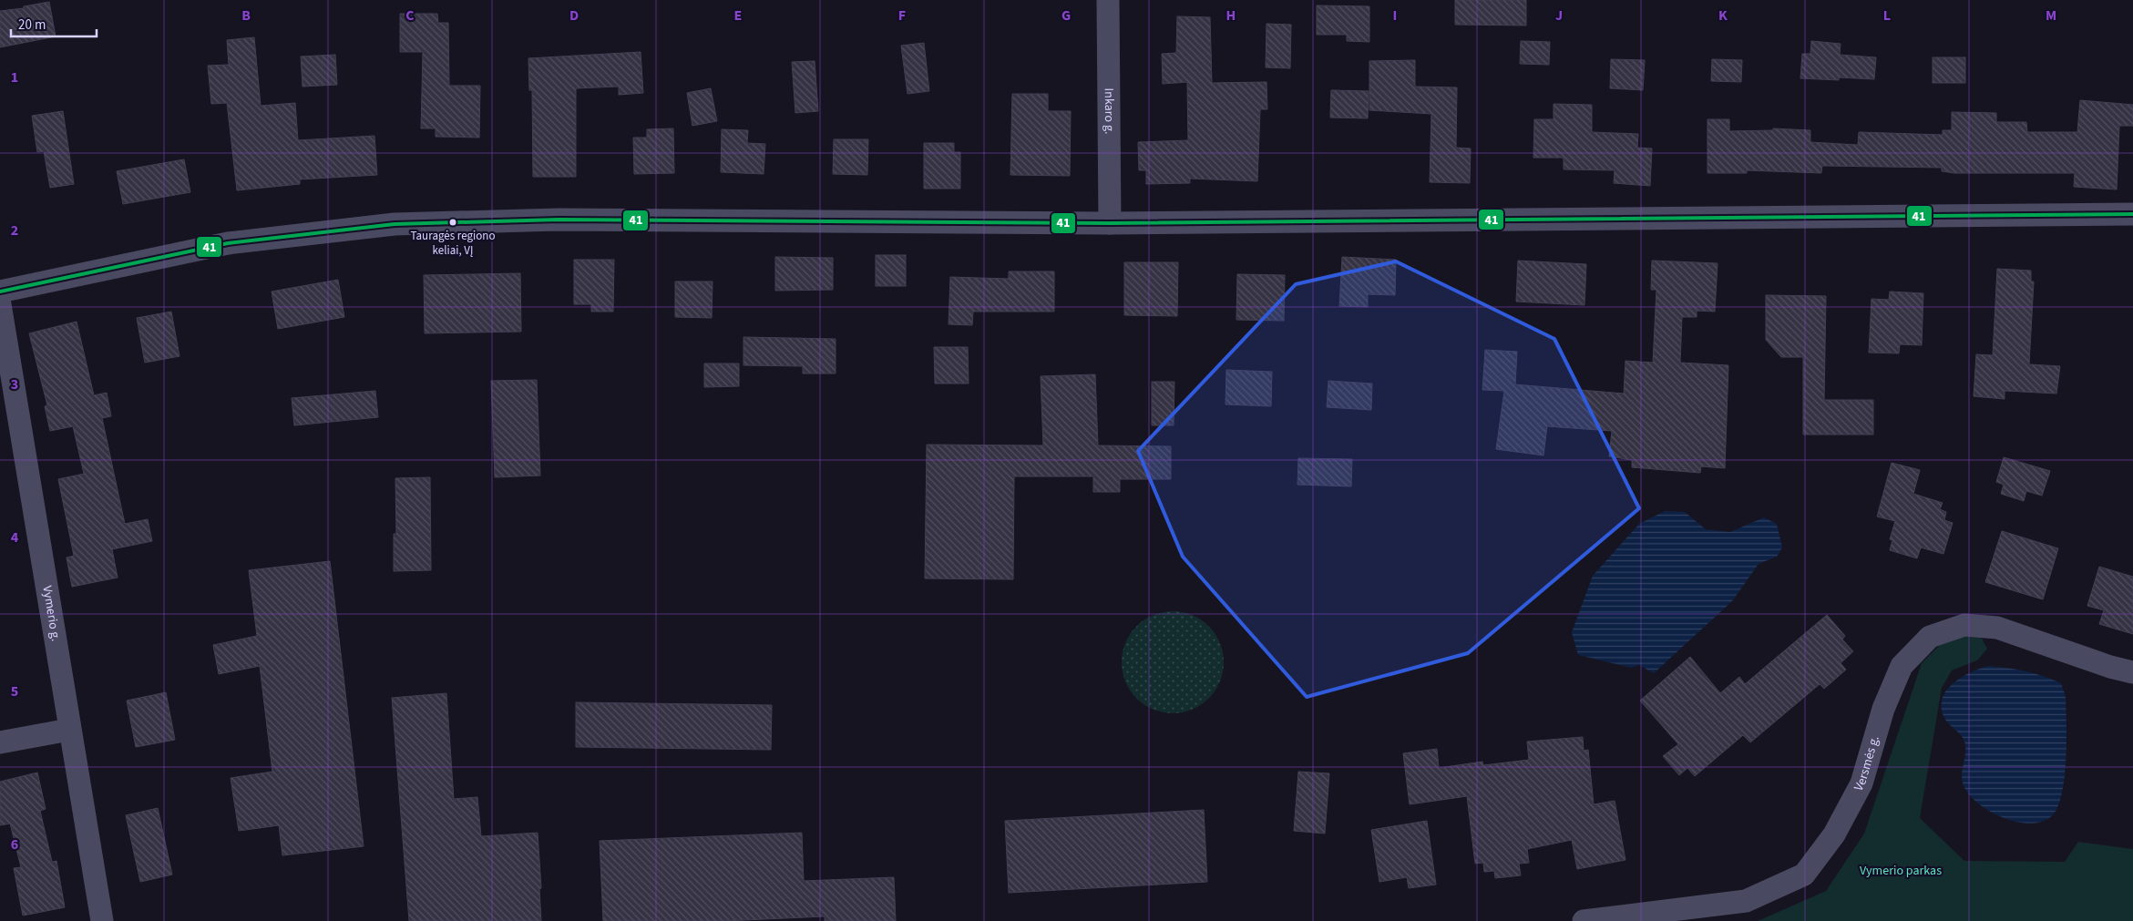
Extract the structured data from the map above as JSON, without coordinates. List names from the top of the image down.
{
  "streets": {
    "street": ["Inkaro g.", "Vymerio g.", "Versmės g."]
  },
  "parks": ["Vymerio parkas"],
  "places": ["Tauragės regiono keliai, VĮ"],
  "lines": ["transit line 41"],
  "scale_bar": "20 m",
  "grid": {
    "columns": [
      "B",
      "C",
      "D",
      "E",
      "F",
      "G",
      "H",
      "I",
      "J",
      "K",
      "L",
      "M"
    ],
    "rows": [
      "1",
      "2",
      "3",
      "4",
      "5",
      "6"
    ]
  }
}
